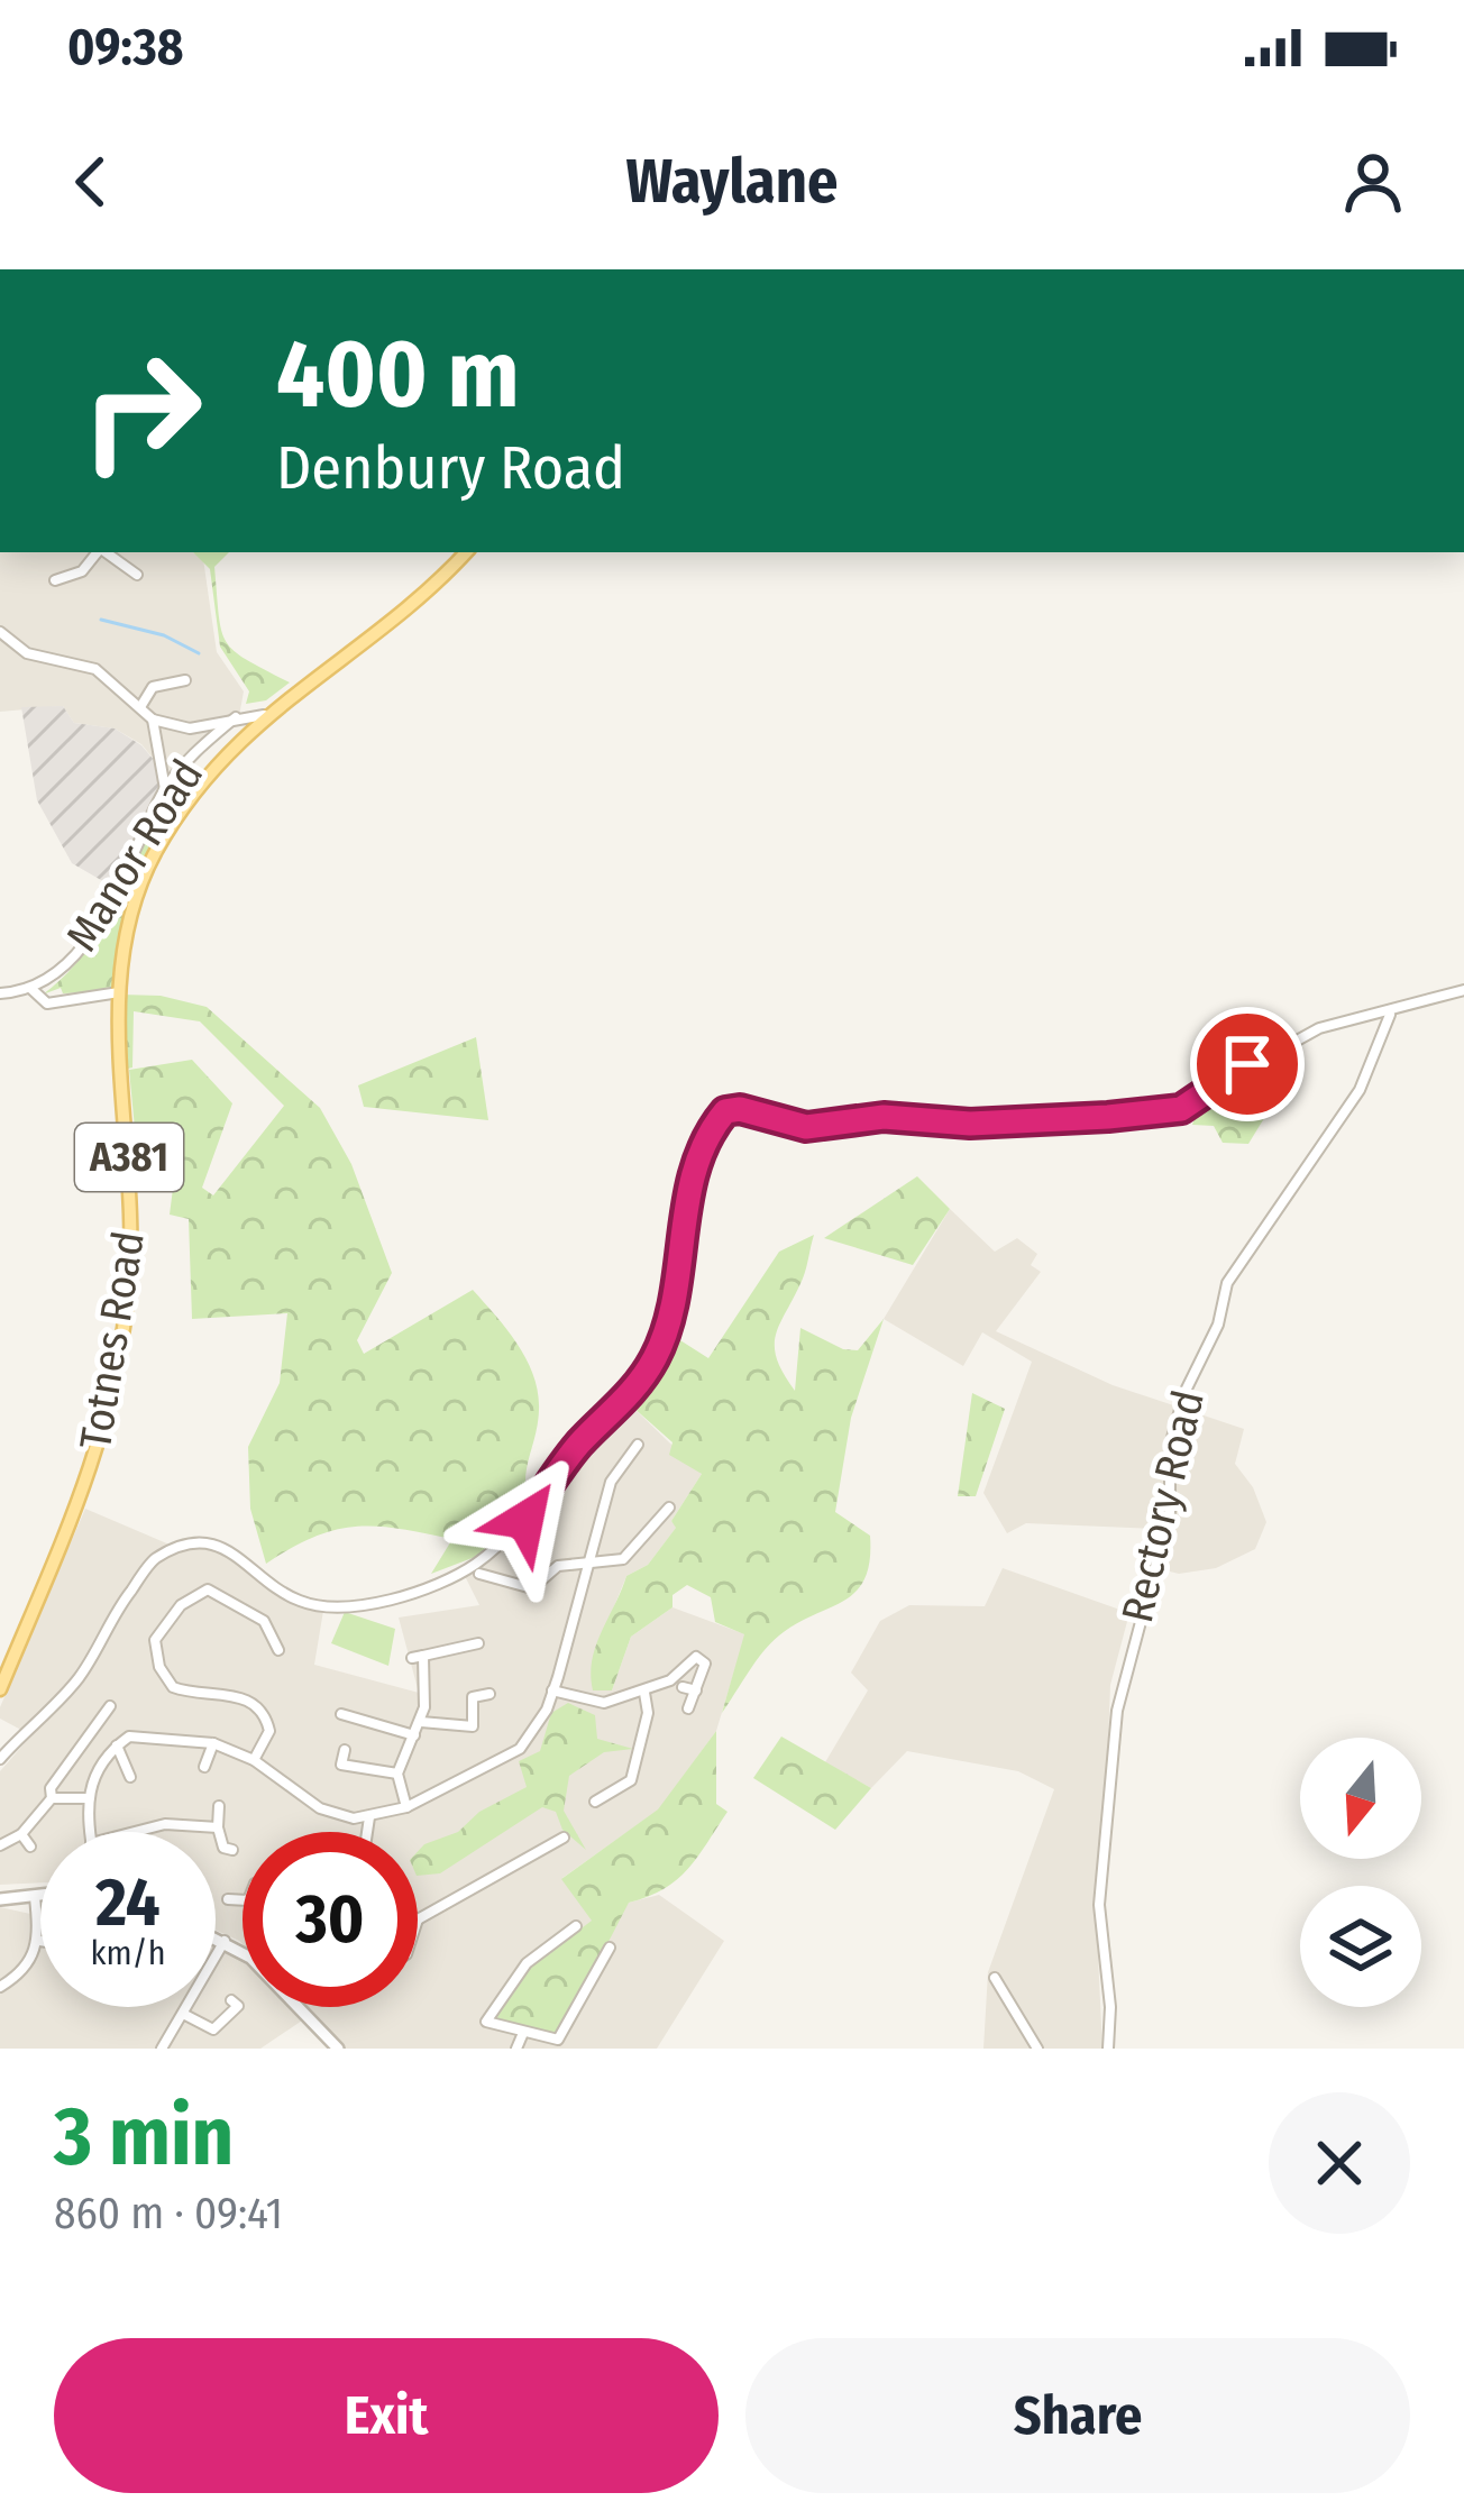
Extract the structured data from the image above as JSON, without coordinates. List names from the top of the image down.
{
  "streets": {
    "main road": ["A381", "Totnes Road"],
    "street": ["Manor Road", "Rectory Road"]
  },
  "north": "bottom",
  "page": {
    "status": "09:38",
    "header": "Waylane",
    "turn": ["400 m", "Denbury Road"],
    "speed": "24 km/h",
    "limit": "30",
    "heading": ["3 min", "860 m · 09:41"],
    "buttons": ["Exit", "Share"]
  }
}
